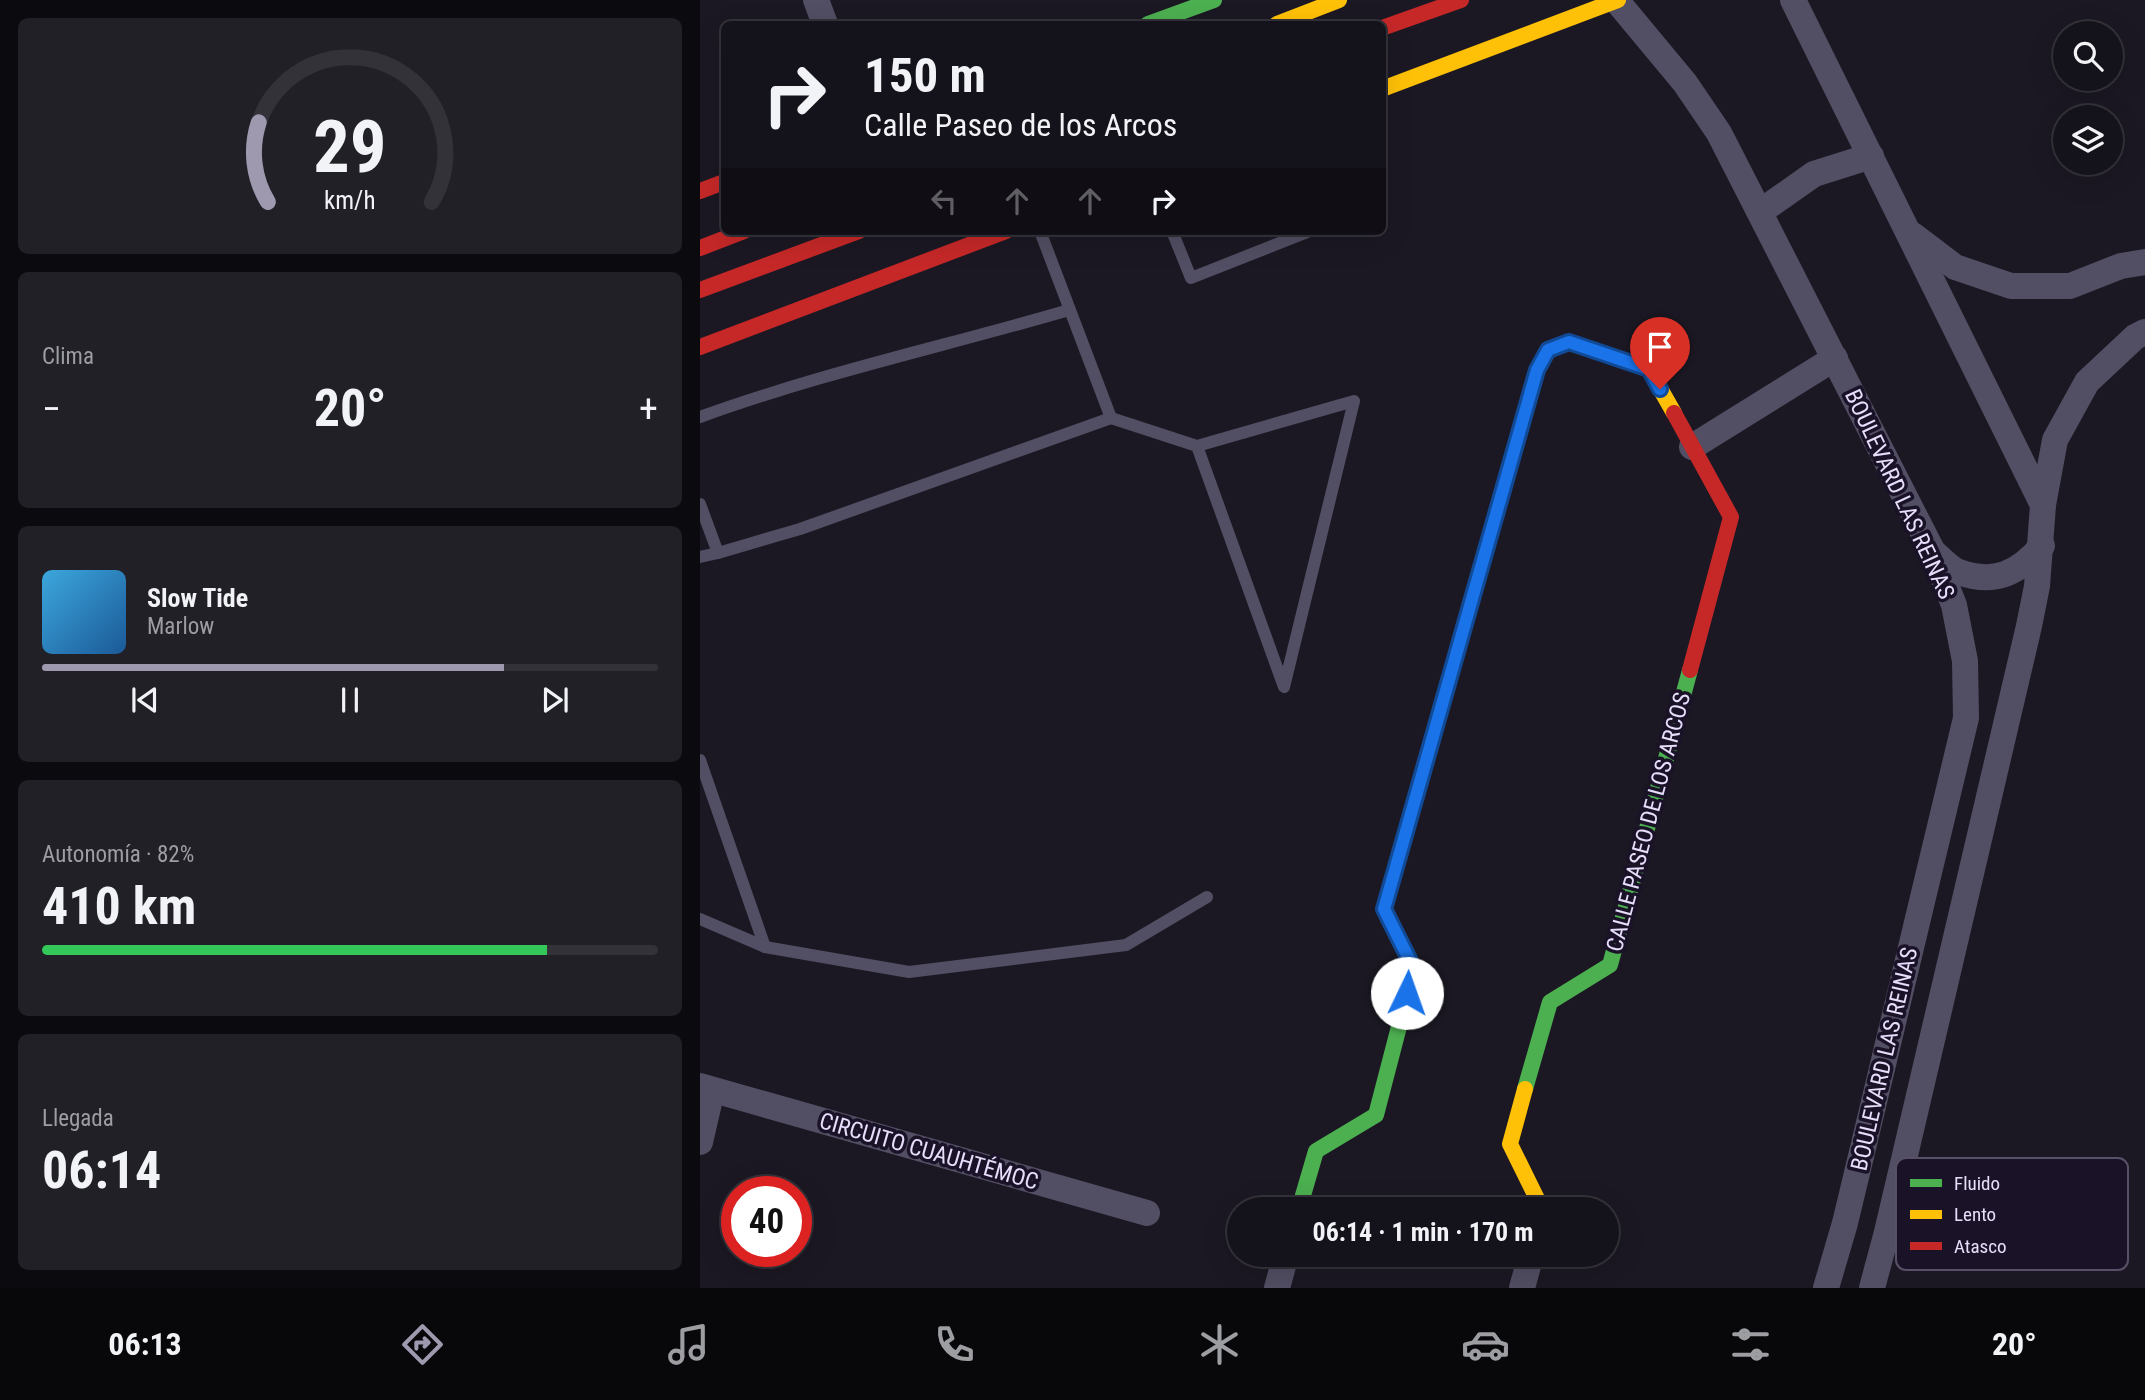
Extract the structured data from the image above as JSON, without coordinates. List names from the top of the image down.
{
  "streets": {
    "street": ["BOULEVARD LAS REINAS", "CALLE PASEO DE LOS ARCOS", "CIRCUITO CUAUHTÉMOC"]
  },
  "legend": ["Fluido", "Lento", "Atasco"],
  "page": {
    "turn": ["150 m", "Calle Paseo de los Arcos"],
    "tile": [
      "Clima",
      ["Autonomía · 82%", "410 km"],
      ["Llegada", "06:14"]
    ],
    "heat": ["−", "20°", "+"],
    "song": ["Slow Tide", "Marlow"],
    "limit": "40",
    "trip": "06:14 · 1 min · 170 m",
    "tabs": ["06:13", "20°"],
    "gauge": ["29", "km/h"]
  }
}
